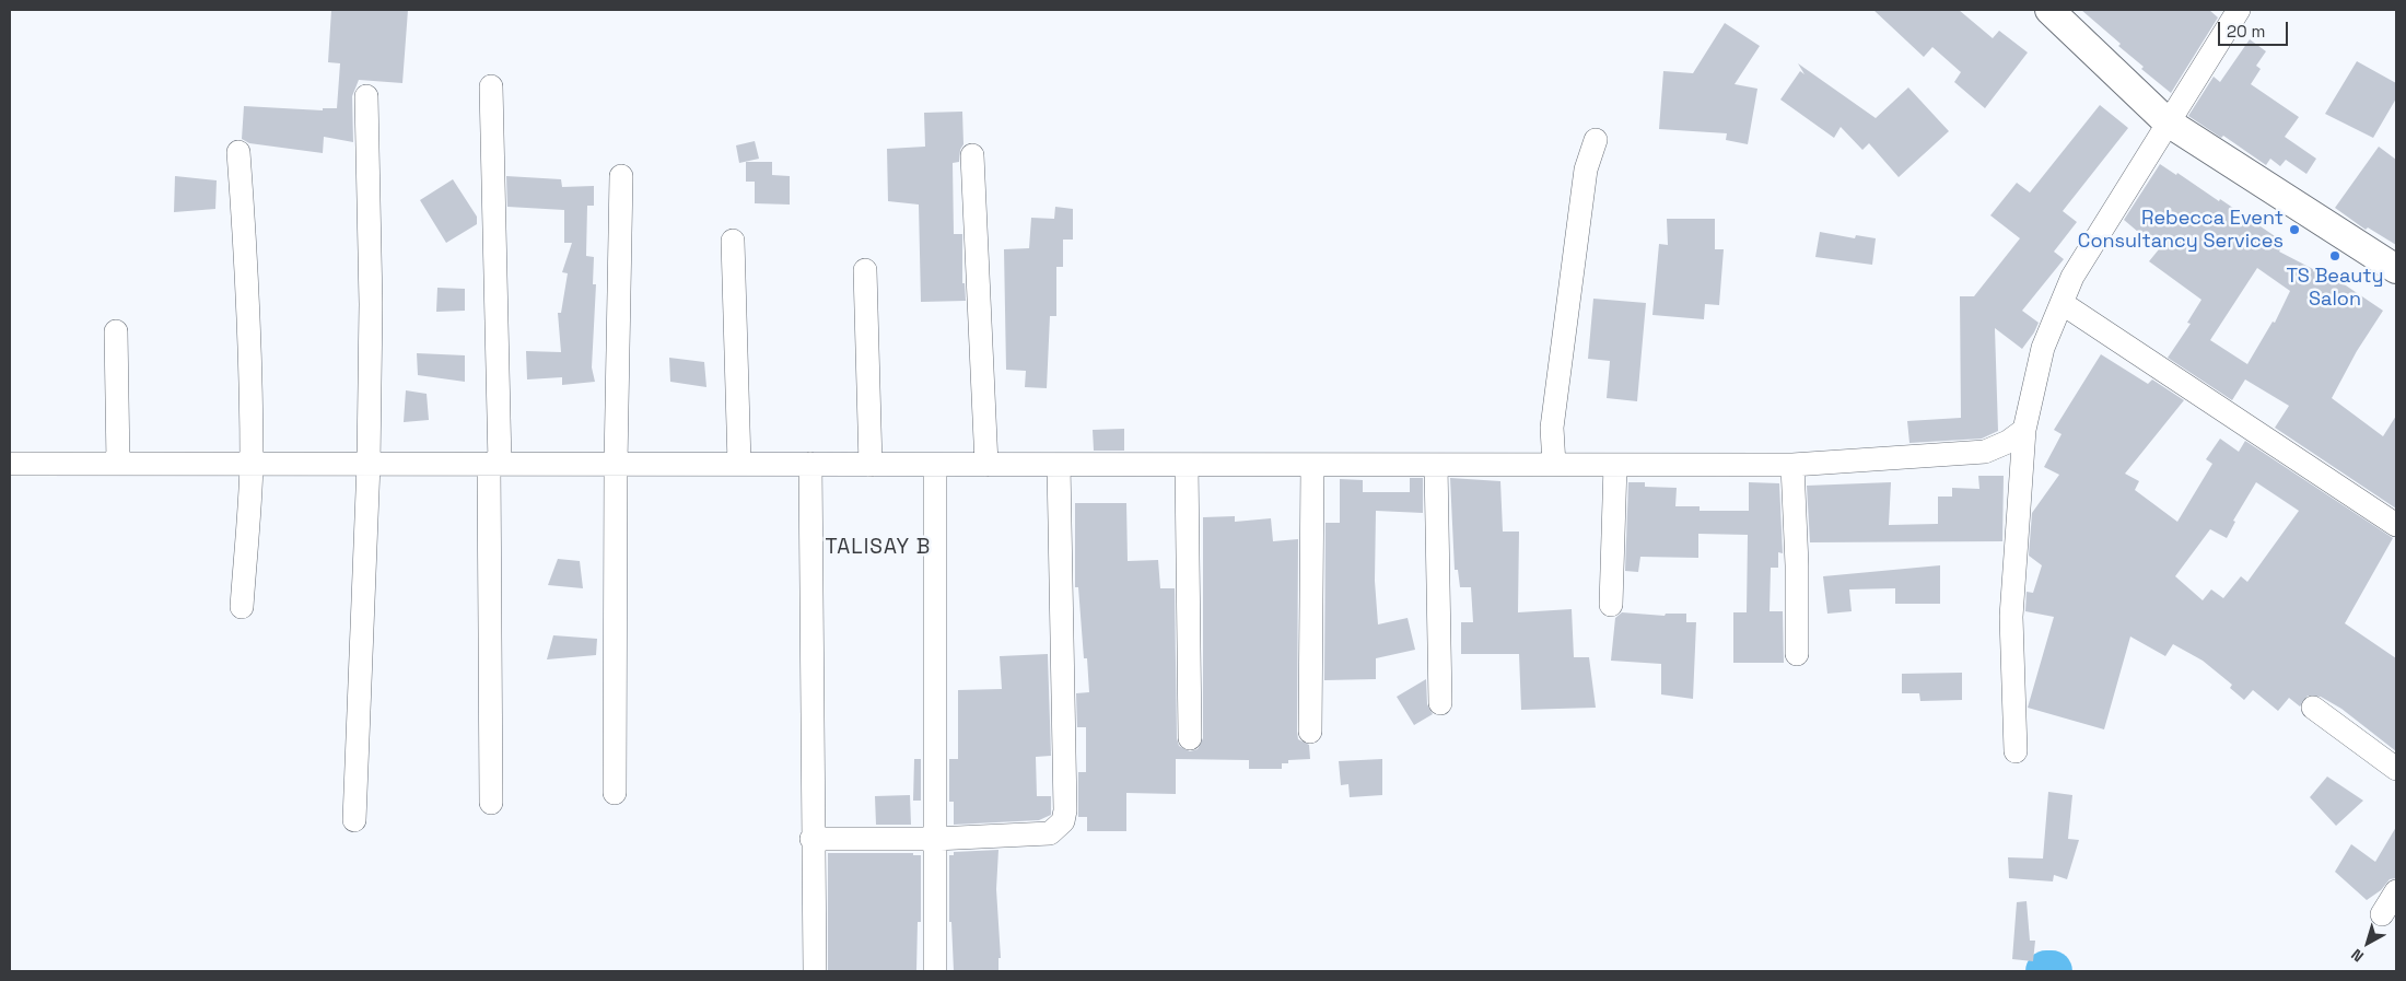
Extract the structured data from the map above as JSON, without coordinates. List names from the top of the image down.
{
  "districts": ["TALISAY B"],
  "places": ["Rebecca Event Consultancy Services", "TS Beauty Salon"],
  "scale_bar": "20 m",
  "north": "bottom left"
}
